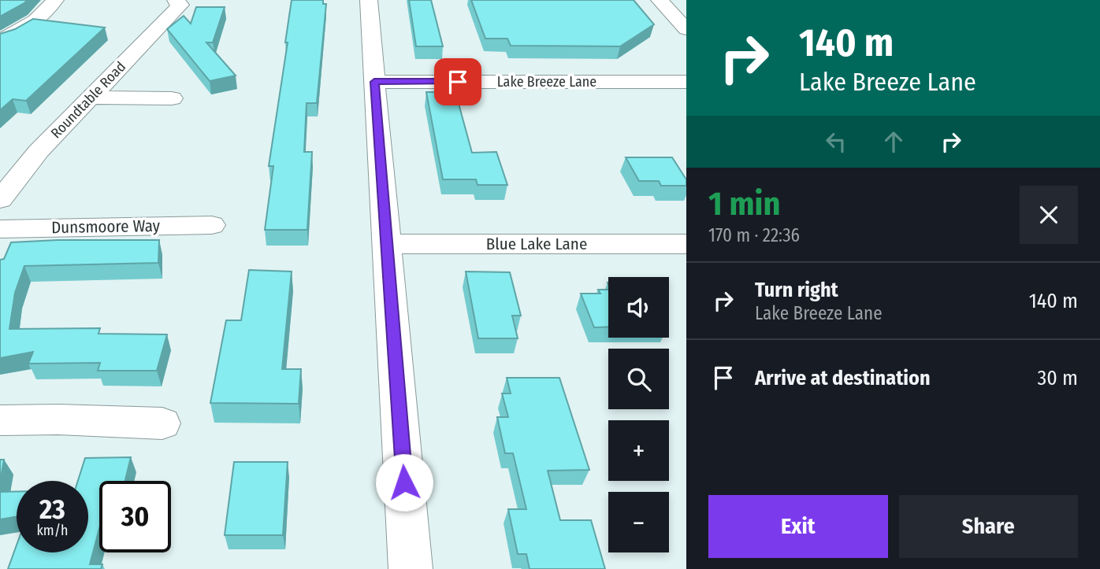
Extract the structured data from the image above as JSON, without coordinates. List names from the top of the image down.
{
  "streets": {
    "street": [
      "Lake Breeze Lane",
      "Roundtable Road",
      "Dunsmoore Way",
      "Blue Lake Lane"
    ]
  },
  "page": {
    "turn": ["140 m", "Lake Breeze Lane"],
    "heading": ["1 min", "170 m · 22:36"],
    "list": [
      {
        "name": "Turn right",
        "note": "Lake Breeze Lane",
        "value": "140 m"
      },
      {
        "name": "Arrive at destination",
        "value": "30 m"
      }
    ],
    "map_buttons": ["+", "−"],
    "speed": "23 km/h",
    "limit": "30",
    "buttons": ["Exit", "Share"]
  }
}
